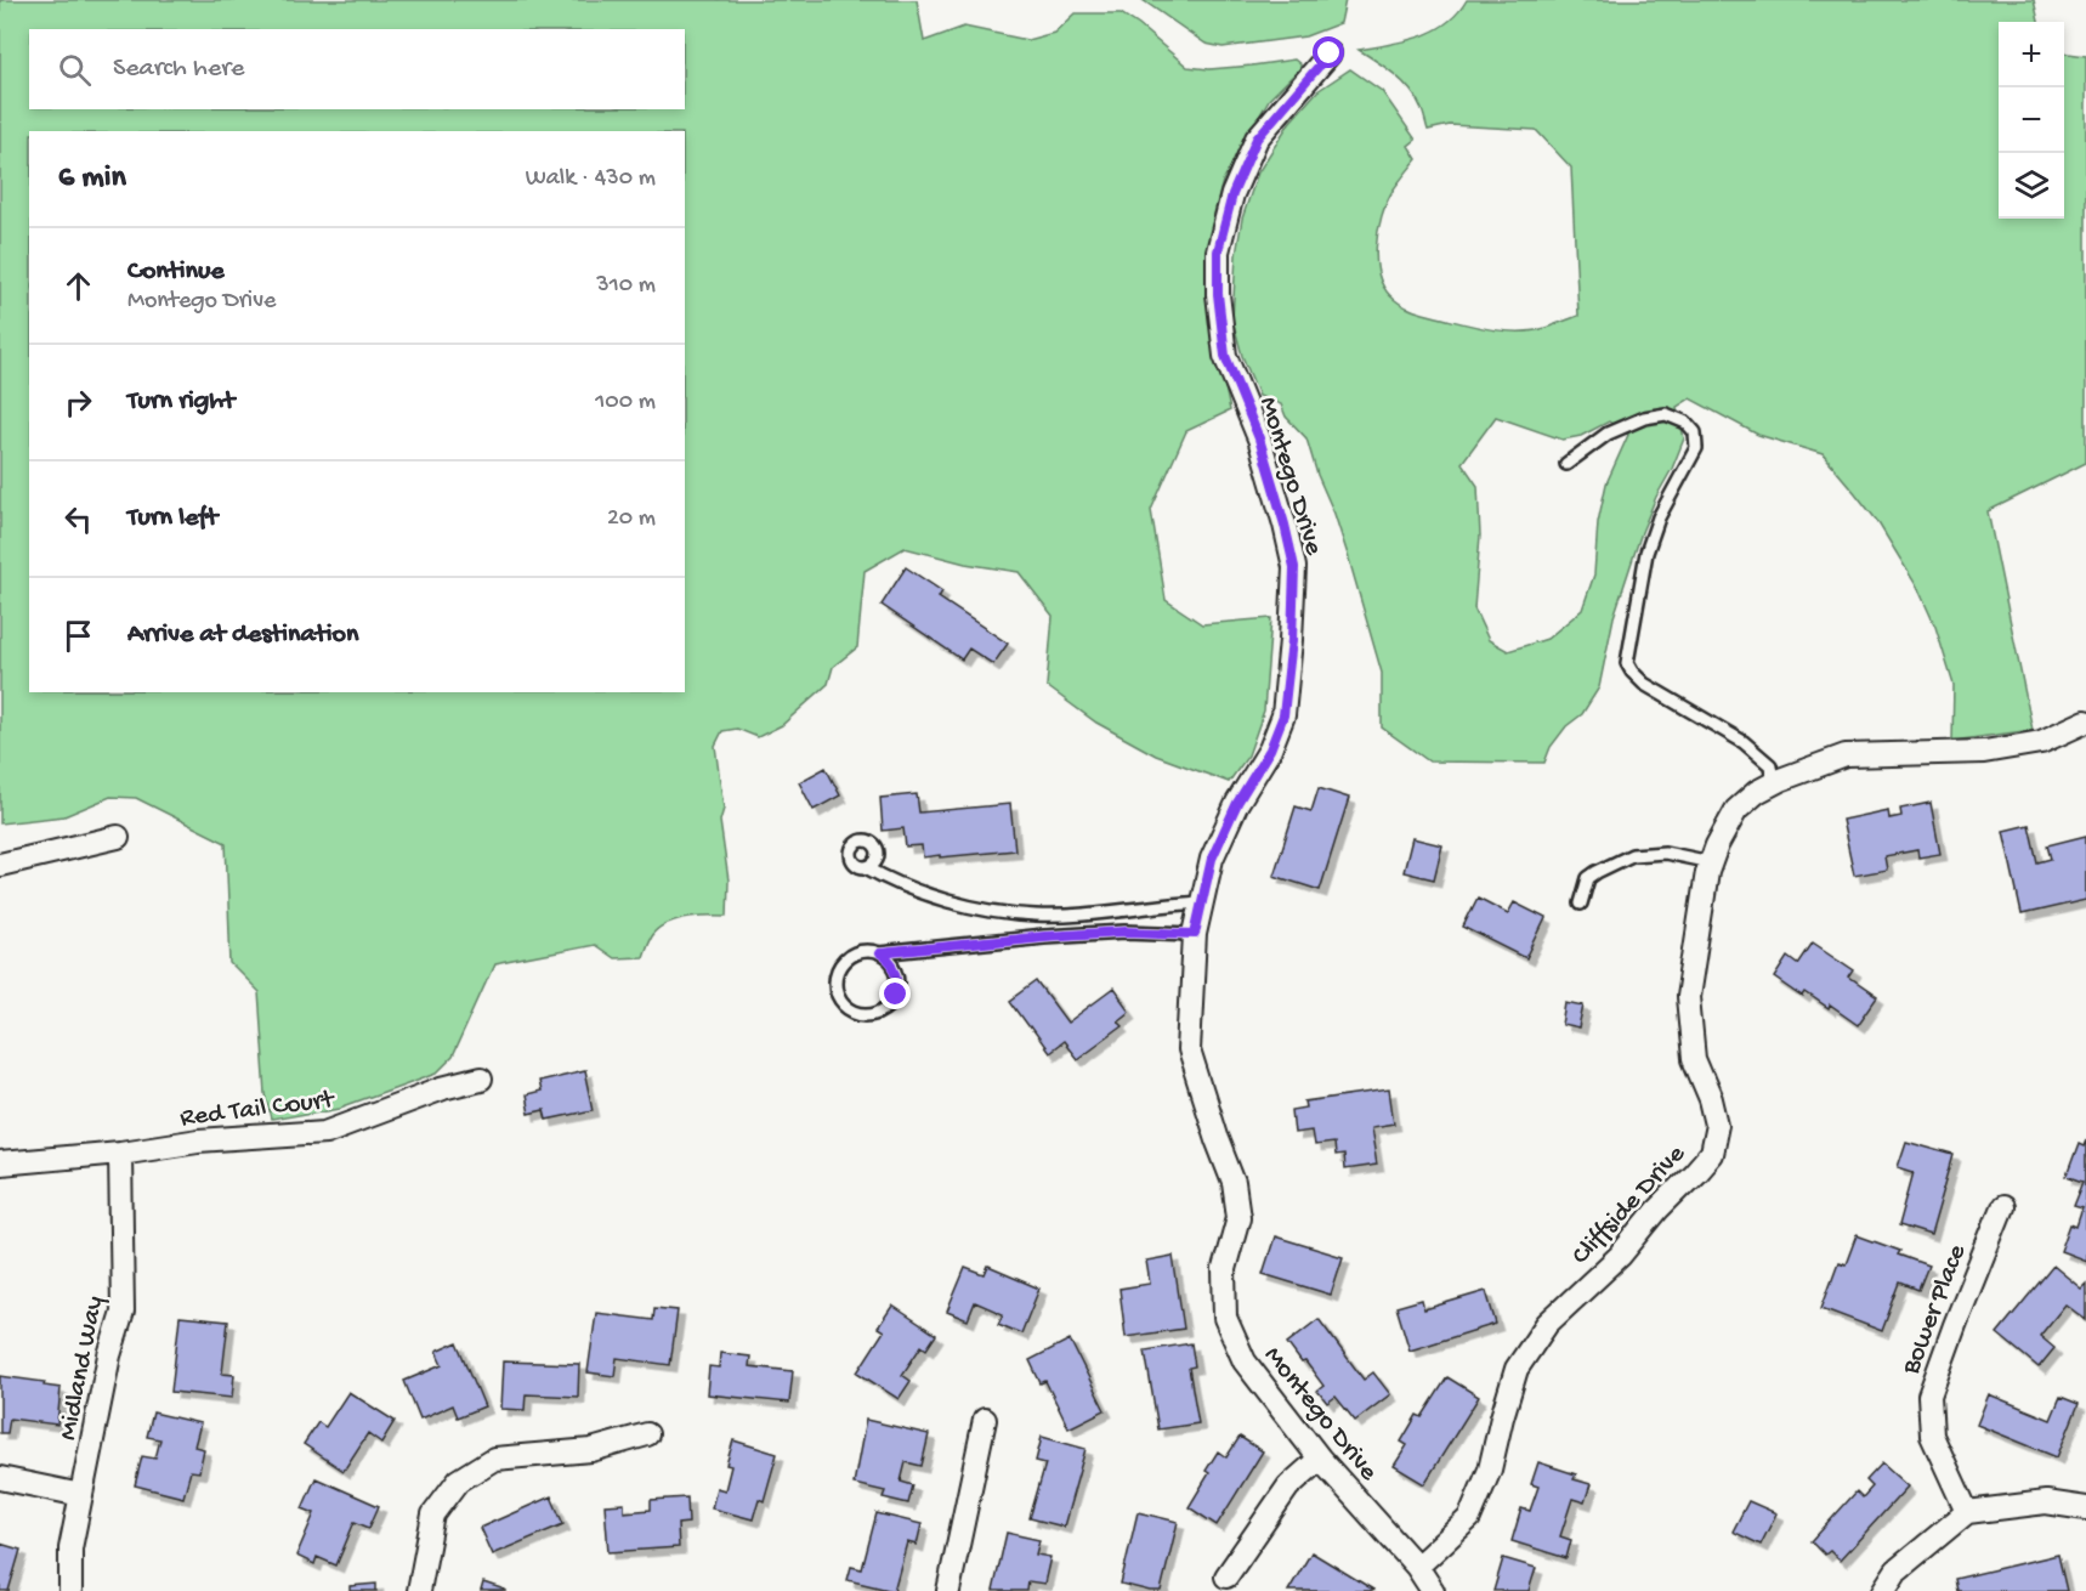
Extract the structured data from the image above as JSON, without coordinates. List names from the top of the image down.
{
  "streets": {
    "street": [
      "Montego Drive",
      "Red Tail Court",
      "Cliffside Drive",
      "Bower Place",
      "Midland Way"
    ]
  },
  "crossings": [
    ["Montego Drive", "Cliffside Drive"],
    ["Red Tail Court", "Midland Way"]
  ],
  "page": {
    "map_buttons": ["+", "−"],
    "search": "Search here",
    "heading": ["6 min", "Walk · 430 m"],
    "list": [
      ["Continue", "Montego Drive", "310 m"],
      ["Turn right", "100 m"],
      ["Turn left", "20 m"],
      "Arrive at destination"
    ]
  }
}
